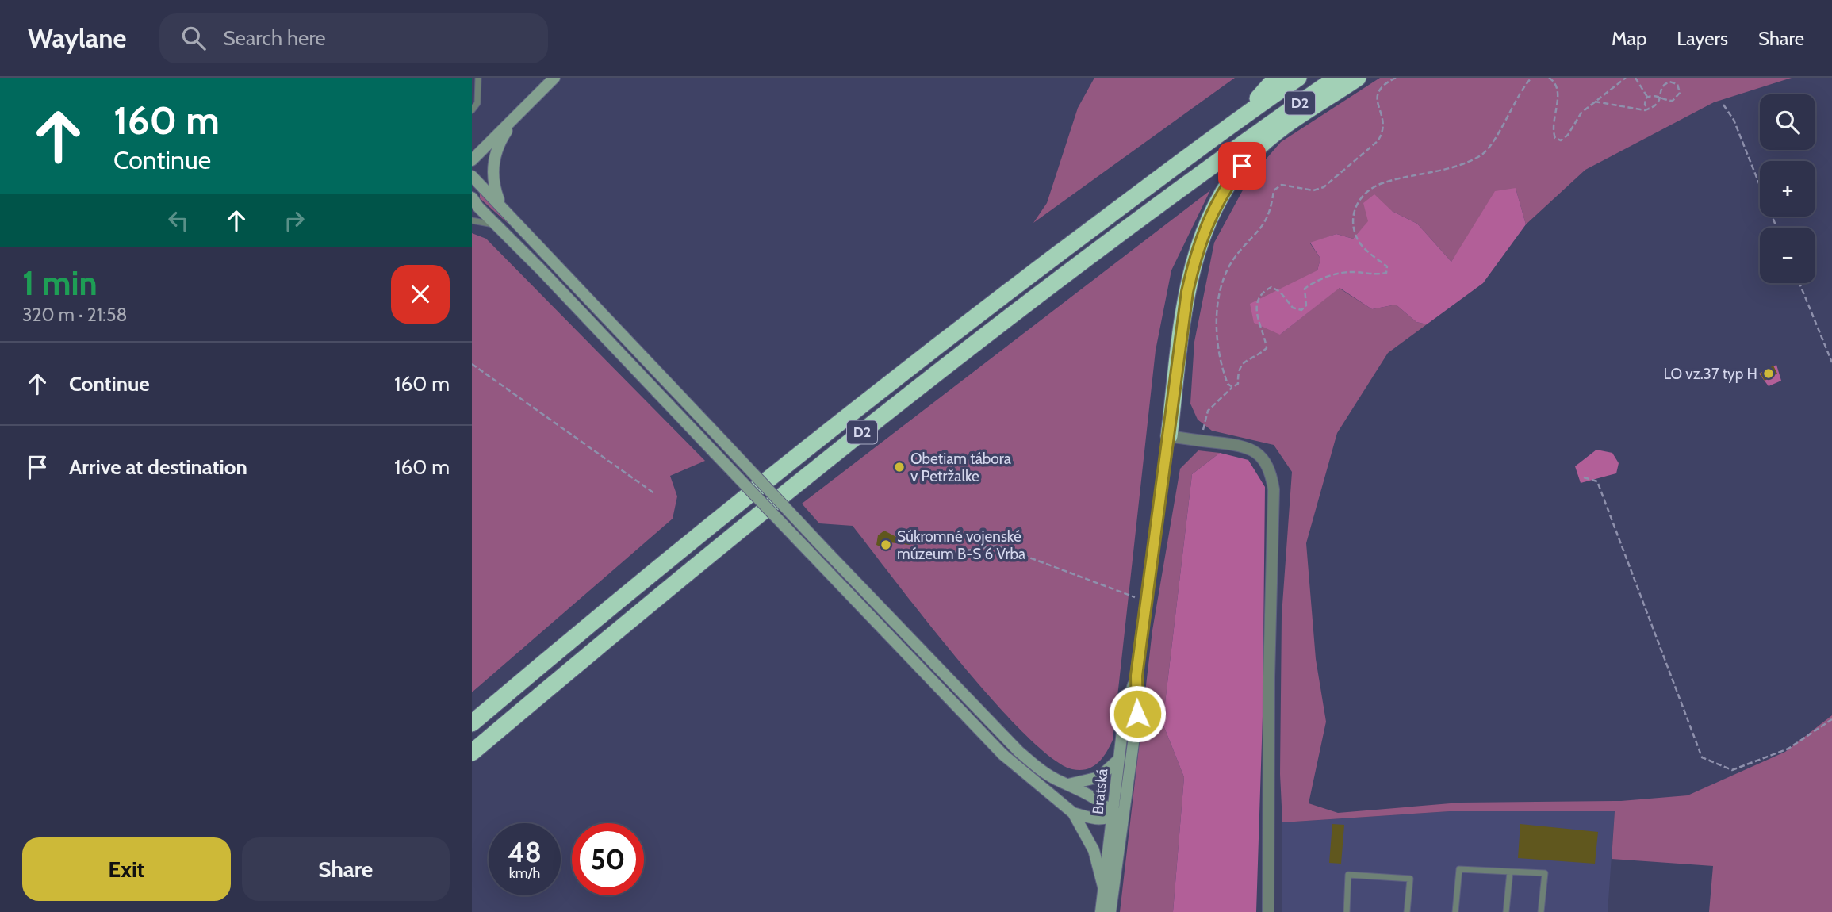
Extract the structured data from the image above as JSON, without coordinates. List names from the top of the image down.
{
  "streets": {
    "highway": ["D2"],
    "main road": ["Bratská"]
  },
  "places": ["LO vz.37 typ H", "Obetiam tábora v Petržalke", "Súkromné vojenské múzeum B-S 6 Vrba"],
  "page": {
    "header": "Waylane",
    "search": "Search here",
    "nav": ["Map", "Layers", "Share"],
    "turn": ["160 m", "Continue"],
    "map_buttons": ["+", "−"],
    "heading": ["1 min", "320 m · 21:58"],
    "list": [
      {
        "name": "Continue",
        "value": "160 m"
      },
      {
        "name": "Arrive at destination",
        "value": "160 m"
      }
    ],
    "speed": "48 km/h",
    "limit": "50",
    "buttons": ["Exit", "Share"]
  }
}
